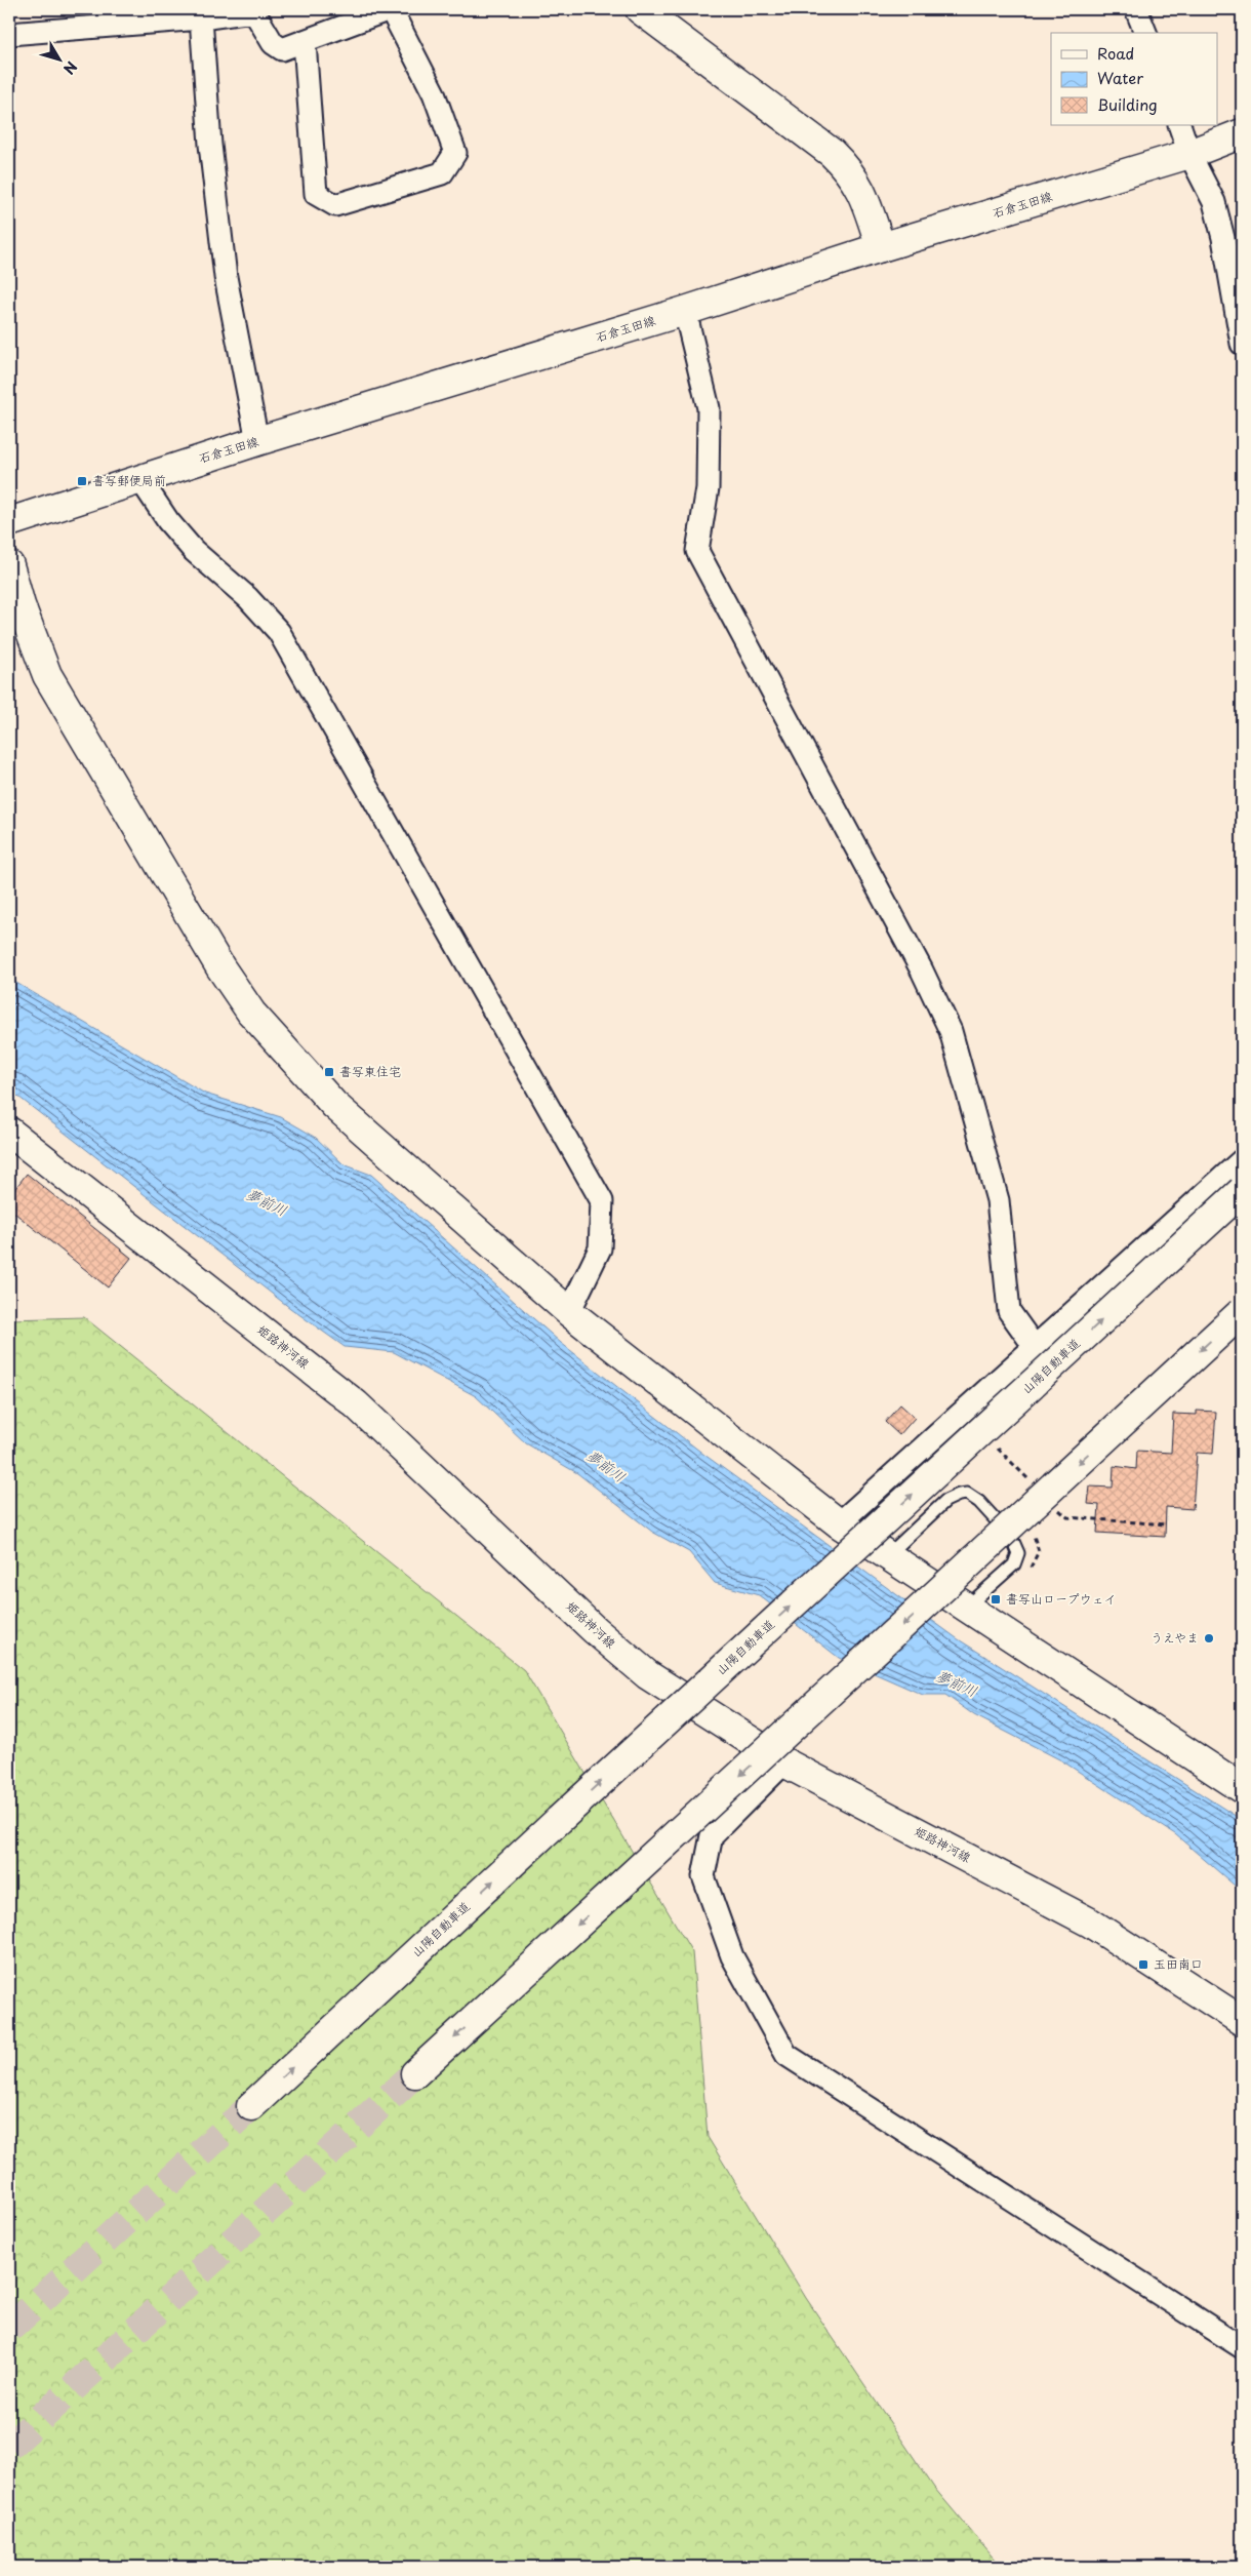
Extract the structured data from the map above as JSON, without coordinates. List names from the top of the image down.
{
  "streets": {
    "main road": ["石倉玉田線", "姫路神河線", "山陽自動車道"]
  },
  "water": ["夢前川"],
  "places": {
    "transit": [
      "書写郵便局前",
      "書写東住宅",
      "書写山ロープウェイ",
      "玉田南口"
    ],
    "other": ["うえやま"]
  },
  "legend": ["Road", "Water", "Building"],
  "north": "bottom right"
}
